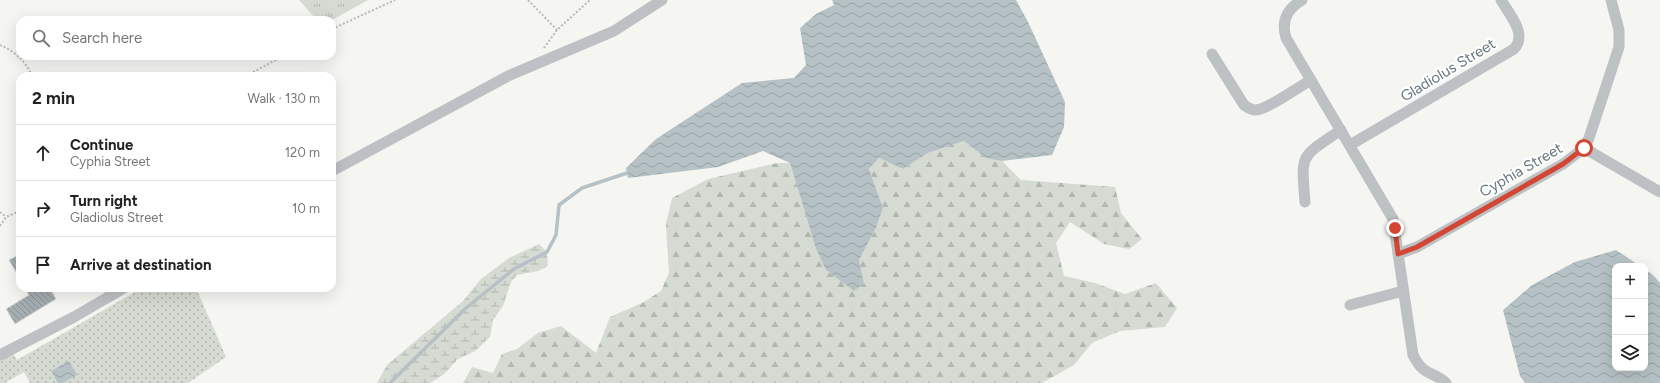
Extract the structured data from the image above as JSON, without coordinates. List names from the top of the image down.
{
  "streets": {
    "street": ["Gladiolus Street", "Cyphia Street"]
  },
  "page": {
    "search": "Search here",
    "heading": ["2 min", "Walk · 130 m"],
    "list": [
      ["Continue", "Cyphia Street", "120 m"],
      ["Turn right", "Gladiolus Street", "10 m"],
      "Arrive at destination"
    ],
    "map_buttons": ["+", "−"]
  }
}
